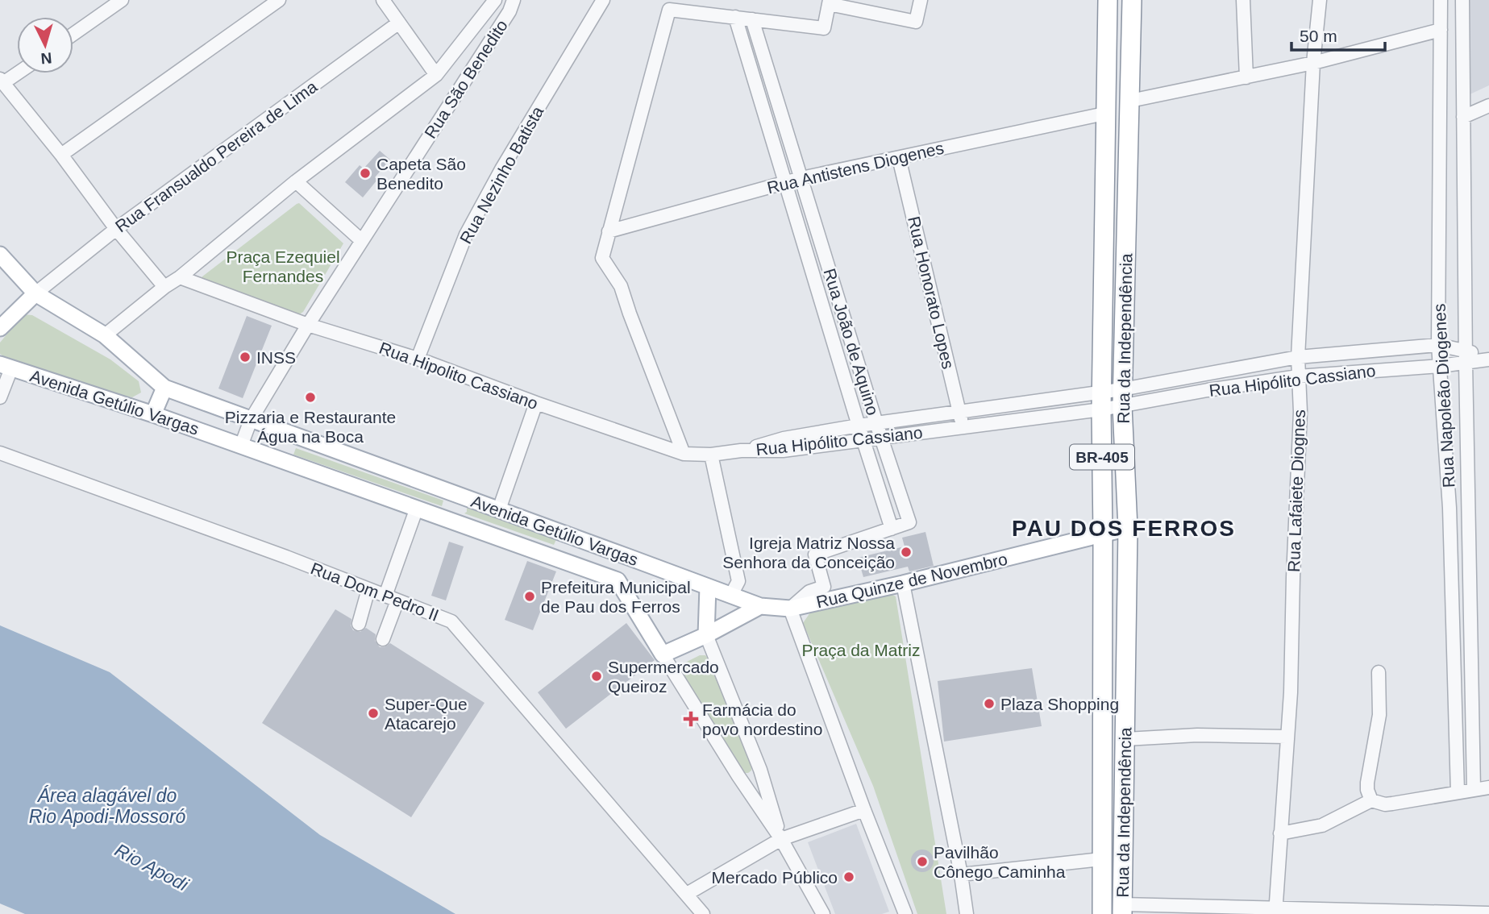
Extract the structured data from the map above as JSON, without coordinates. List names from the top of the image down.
{
  "streets": {
    "highway": ["Rua da Independência", "BR-405"],
    "main road": ["Avenida Getúlio Vargas", "Rua Quinze de Novembro"],
    "street": [
      "Rua São Benedito",
      "Rua Fransualdo Pereira de Lima",
      "Rua Antistens Diogenes",
      "Rua Nezinho Batista",
      "Rua Honorato Lopes",
      "Rua João de Aquino",
      "Rua Hipolito Cassiano",
      "Rua Hipólito Cassiano",
      "Rua Napoleão Diogenes",
      "Rua Lafaiete Diognes",
      "Rua Dom Pedro II"
    ]
  },
  "crossings": [
    ["Rua São Benedito", "Rua Hipolito Cassiano"],
    ["Rua São Benedito", "Avenida Getúlio Vargas"],
    ["Rua Fransualdo Pereira de Lima", "Avenida Getúlio Vargas"],
    ["Rua Antistens Diogenes", "Rua Honorato Lopes"],
    ["Rua Antistens Diogenes", "Rua da Independência"],
    ["Rua Antistens Diogenes", "Rua João de Aquino"],
    ["Rua Nezinho Batista", "Rua Hipolito Cassiano"],
    ["Rua Honorato Lopes", "Rua Hipólito Cassiano"],
    ["Rua da Independência", "Rua Hipólito Cassiano"],
    ["Rua da Independência", "Rua Quinze de Novembro"],
    ["Rua João de Aquino", "Rua Hipólito Cassiano"],
    ["Rua Hipolito Cassiano", "Rua Hipólito Cassiano"],
    ["Rua Hipólito Cassiano", "Rua Napoleão Diogenes"],
    ["Rua Hipólito Cassiano", "Rua Lafaiete Diognes"],
    ["Avenida Getúlio Vargas", "Rua Quinze de Novembro"]
  ],
  "districts": ["PAU DOS FERROS"],
  "water": ["Área alagável do Rio Apodi-Mossoró", "Rio Apodi"],
  "parks": ["Praça Ezequiel Fernandes", "Praça da Matriz"],
  "places": {
    "other": [
      "Capeta São Benedito",
      "INSS",
      "Pizzaria e Restaurante Água na Boca",
      "Igreja Matriz Nossa Senhora da Conceição",
      "Prefeitura Municipal de Pau dos Ferros",
      "Supermercado Queiroz",
      "Plaza Shopping",
      "Super-Que Atacarejo",
      "Pavilhão Cônego Caminha",
      "Mercado Público"
    ],
    "health": ["Farmácia do povo nordestino"]
  },
  "scale_bar": "50 m",
  "north": "bottom"
}
